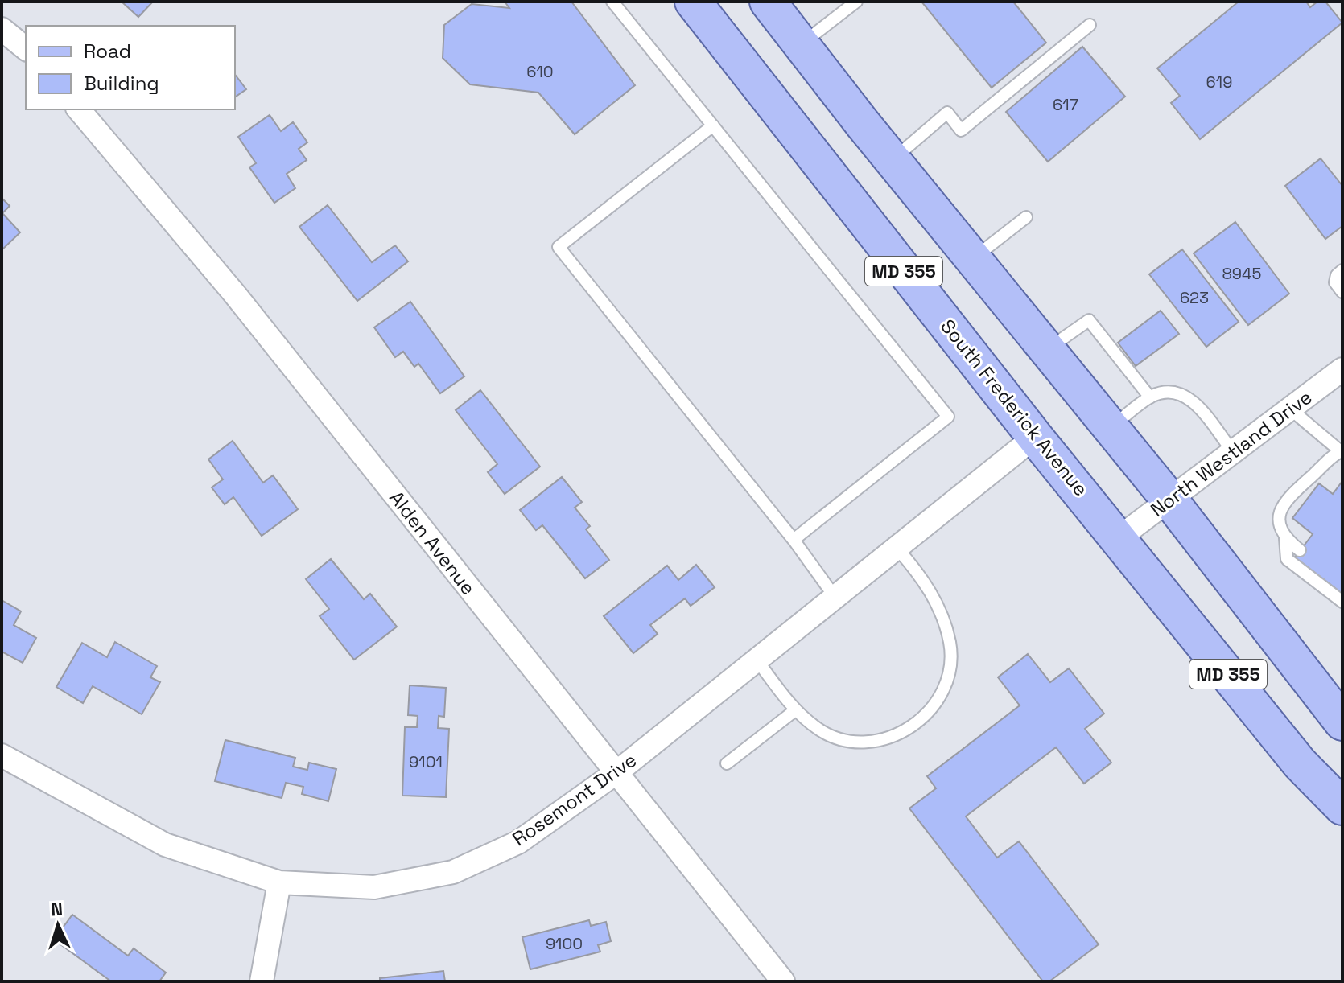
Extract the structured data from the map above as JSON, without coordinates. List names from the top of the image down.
{
  "streets": {
    "main road": ["MD 355", "South Frederick Avenue"],
    "street": ["North Westland Drive", "Alden Avenue", "Rosemont Drive"]
  },
  "crossings": [
    ["MD 355", "North Westland Drive"],
    ["South Frederick Avenue", "North Westland Drive"],
    ["South Frederick Avenue", "Rosemont Drive"],
    ["Alden Avenue", "Rosemont Drive"]
  ],
  "house_numbers": [
    "610",
    "619",
    "617",
    "8945",
    "623",
    "9101",
    "9100"
  ],
  "legend": ["Road", "Building"],
  "north": "top"
}
